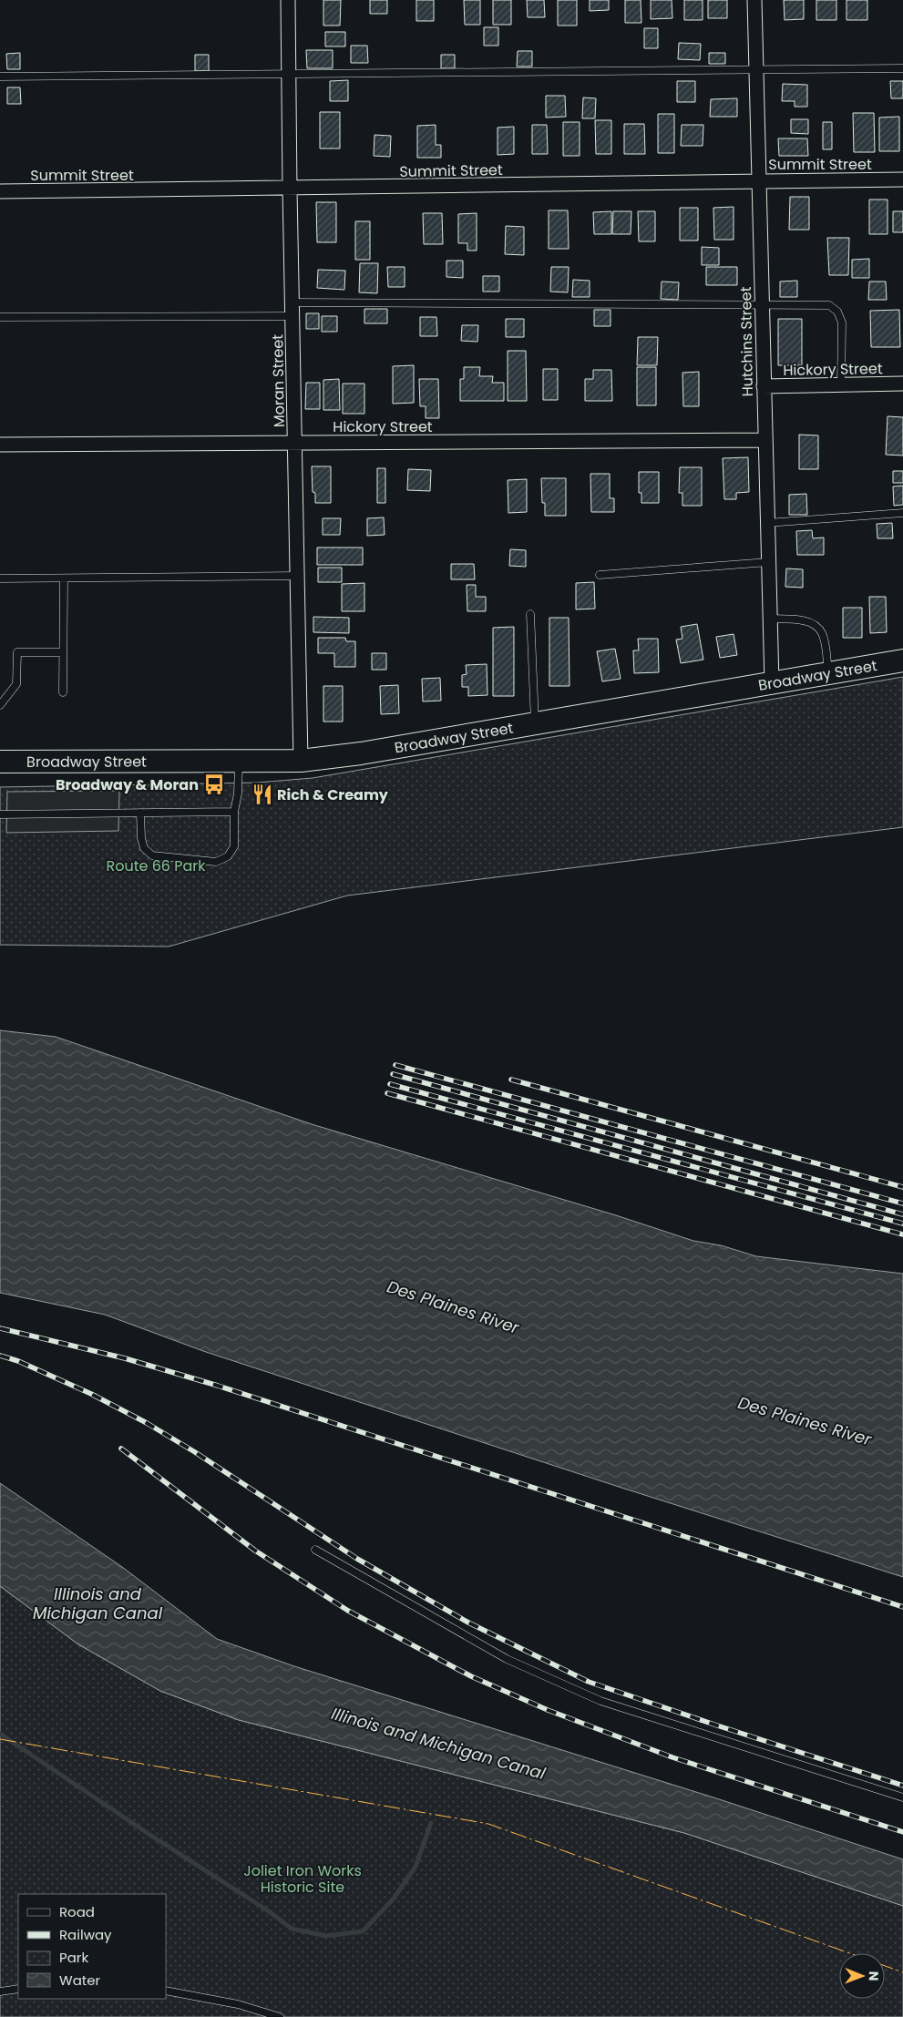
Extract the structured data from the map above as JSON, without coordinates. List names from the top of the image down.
{
  "streets": {
    "main road": ["Broadway Street"],
    "street": [
      "Summit Street",
      "Hutchins Street",
      "Hickory Street",
      "Moran Street"
    ]
  },
  "crossings": [
    ["Summit Street", "Hutchins Street"],
    ["Summit Street", "Moran Street"],
    ["Hutchins Street", "Hickory Street"],
    ["Hutchins Street", "Broadway Street"],
    ["Hickory Street", "Moran Street"],
    ["Moran Street", "Broadway Street"]
  ],
  "water": ["Des Plaines River", "Illinois and Michigan Canal"],
  "parks": ["Route 66 Park", "Joliet Iron Works Historic Site"],
  "places": {
    "bus stop": ["Broadway & Moran"],
    "restaurant": ["Rich & Creamy"]
  },
  "legend": [
    "Road",
    "Railway",
    "Park",
    "Water"
  ],
  "north": "right"
}
